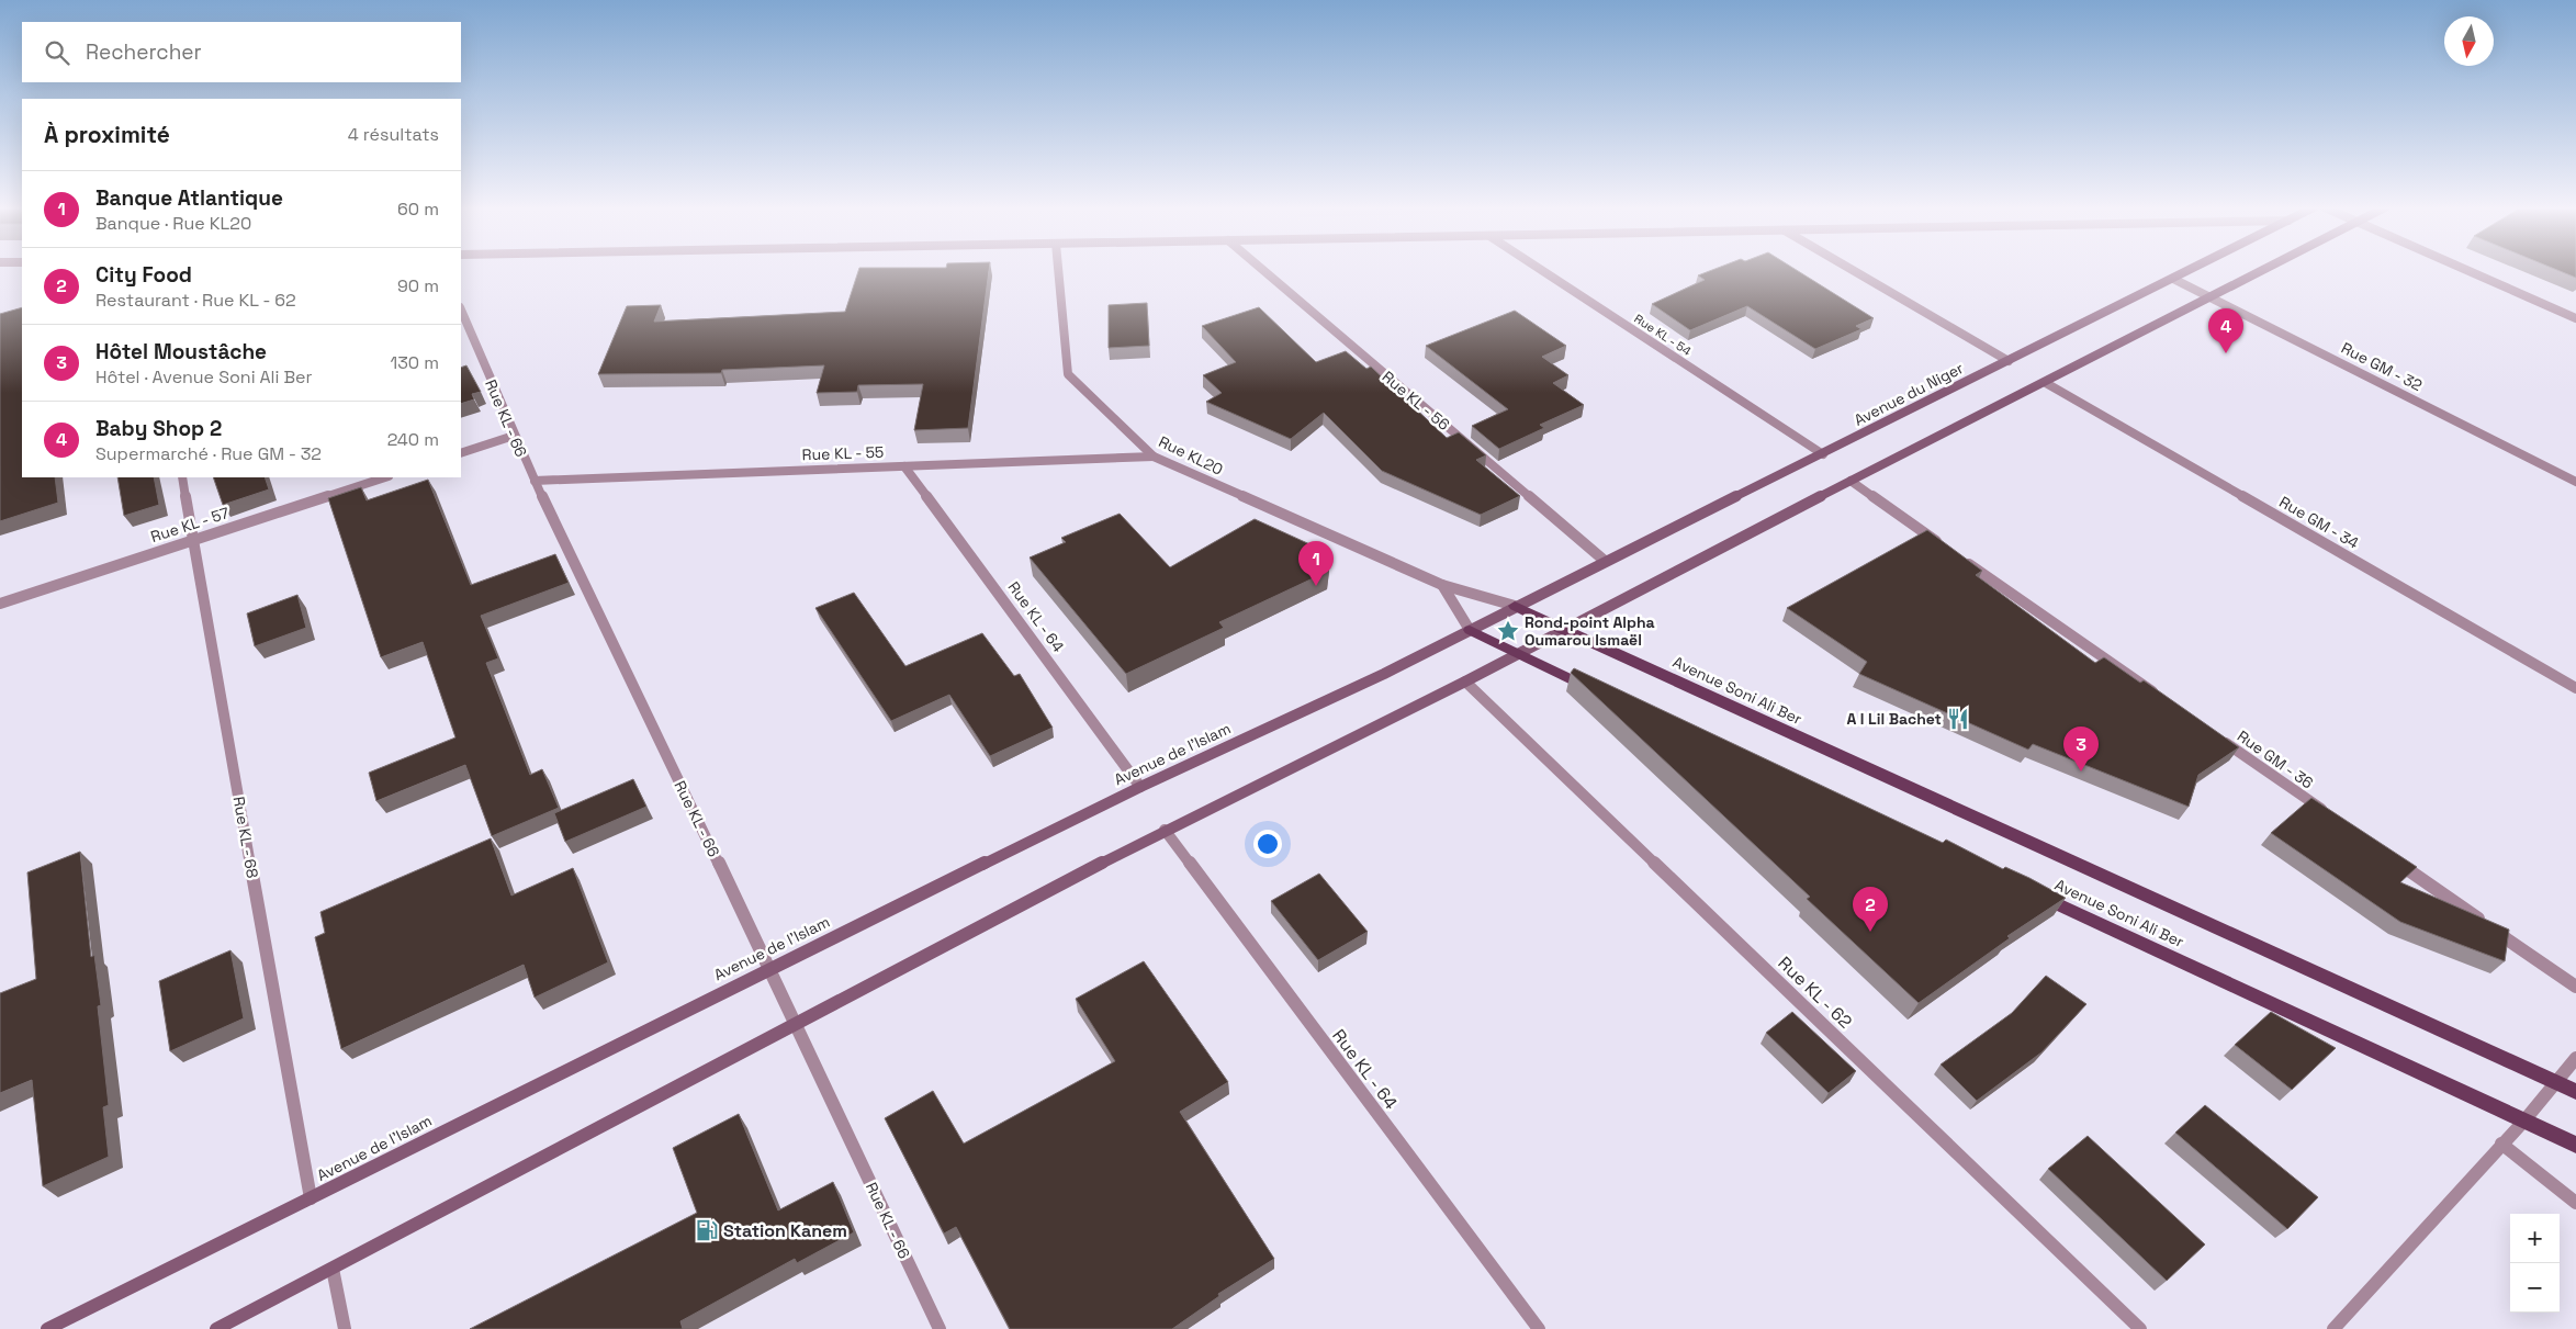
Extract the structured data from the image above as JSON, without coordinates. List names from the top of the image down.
{
  "streets": {
    "main road": ["Avenue du Niger", "Avenue Soni Ali Ber", "Avenue de l'Islam"],
    "street": [
      "Rue KL - 54",
      "Rue GM - 32",
      "Rue KL - 56",
      "Rue KL - 66",
      "Rue KL - 55",
      "Rue KL20",
      "Rue GM - 34",
      "Rue KL - 57",
      "Rue KL - 64",
      "Rue GM - 36",
      "Rue KL - 68",
      "Rue KL - 62"
    ]
  },
  "crossings": [
    ["Rue KL - 54", "Avenue du Niger"],
    ["Rue GM - 32", "Avenue du Niger"],
    ["Avenue du Niger", "Rue KL - 56"],
    ["Avenue du Niger", "Rue KL20"],
    ["Avenue du Niger", "Avenue Soni Ali Ber"],
    ["Avenue du Niger", "Avenue de l'Islam"],
    ["Rue KL - 66", "Rue KL - 55"],
    ["Rue KL - 66", "Avenue de l'Islam"],
    ["Rue KL - 55", "Rue KL20"],
    ["Rue KL - 55", "Rue KL - 64"],
    ["Rue KL20", "Avenue Soni Ali Ber"],
    ["Rue KL20", "Avenue de l'Islam"],
    ["Rue KL - 57", "Rue KL - 68"],
    ["Rue KL - 64", "Avenue de l'Islam"],
    ["Avenue Soni Ali Ber", "Avenue de l'Islam"],
    ["Avenue de l'Islam", "Rue KL - 68"]
  ],
  "places": {
    "place": ["Rond-point Alpha Oumarou Ismaël"],
    "restaurant": ["A I Lil Bachet"],
    "fuel station": ["Station Kanem"]
  },
  "north": "bottom",
  "page": {
    "search": "Rechercher",
    "heading": ["À proximité", "4 résultats"],
    "list": [
      {
        "mark": "1",
        "name": "Banque Atlantique",
        "note": "Banque · Rue KL20",
        "value": "60 m"
      },
      {
        "mark": "2",
        "name": "City Food",
        "note": "Restaurant · Rue KL - 62",
        "value": "90 m"
      },
      {
        "mark": "3",
        "name": "Hôtel Moustâche",
        "note": "Hôtel · Avenue Soni Ali Ber",
        "value": "130 m"
      },
      {
        "mark": "4",
        "name": "Baby Shop 2",
        "note": "Supermarché · Rue GM - 32",
        "value": "240 m"
      }
    ],
    "pins": [
      "4",
      "1",
      "3",
      "2"
    ],
    "map_buttons": ["+", "−"]
  }
}
